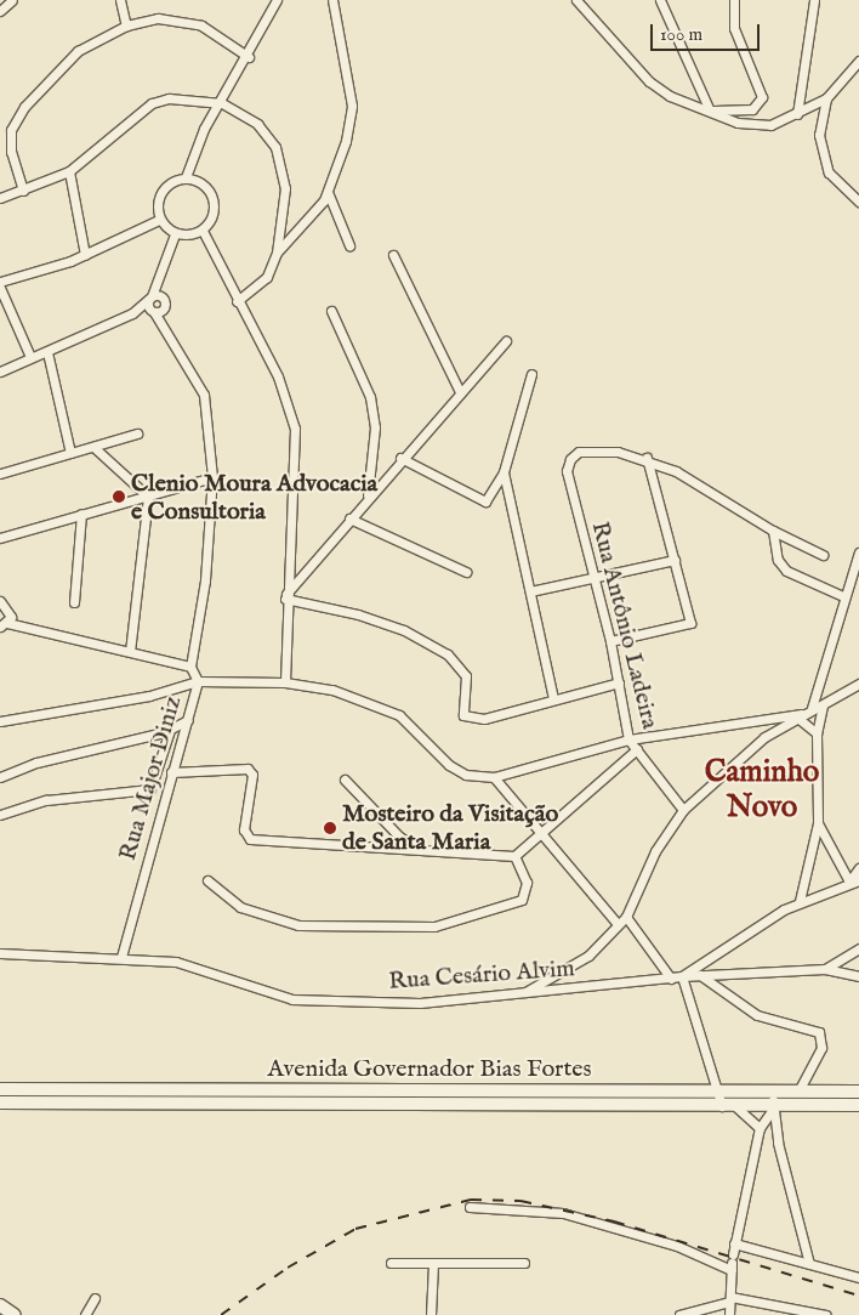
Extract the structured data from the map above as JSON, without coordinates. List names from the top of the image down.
{
  "streets": {
    "main road": ["Avenida Governador Bias Fortes"],
    "street": ["Rua Antônio Ladeira", "Rua Major Diniz", "Rua Cesário Alvim"]
  },
  "crossings": [
    ["Rua Major Diniz", "Rua Cesário Alvim"]
  ],
  "districts": ["Caminho Novo"],
  "places": ["Clenio Moura Advocacia e Consultoria", "Mosteiro da Visitação de Santa Maria"],
  "scale_bar": "100 m"
}
